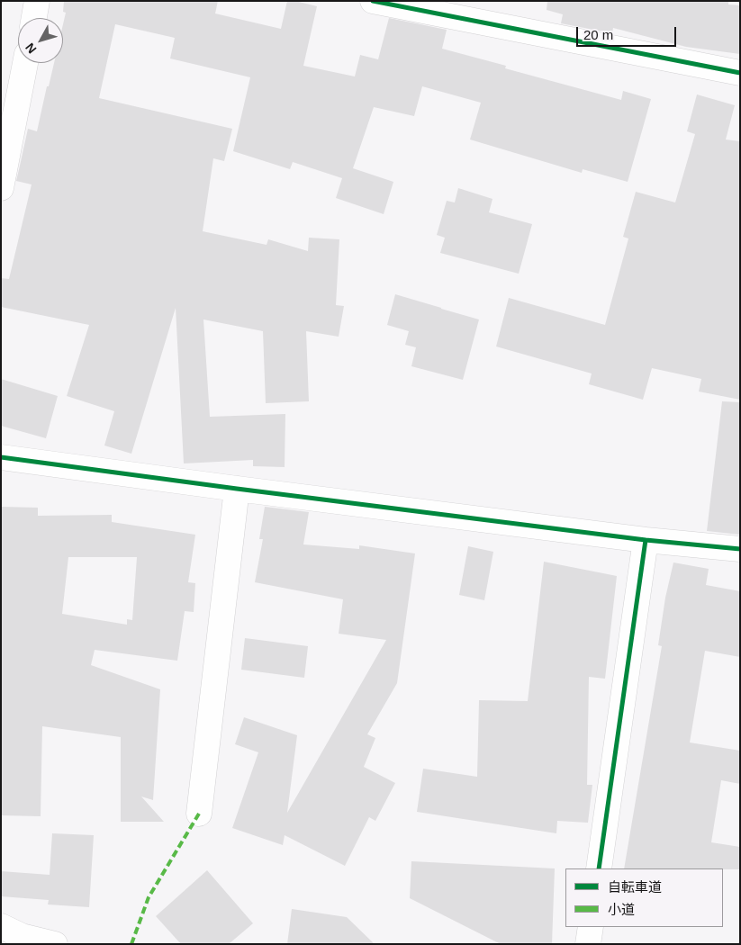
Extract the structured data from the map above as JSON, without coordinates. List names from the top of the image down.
{
  "legend": ["自転車道", "小道"],
  "scale_bar": "20 m",
  "north": "bottom left"
}
